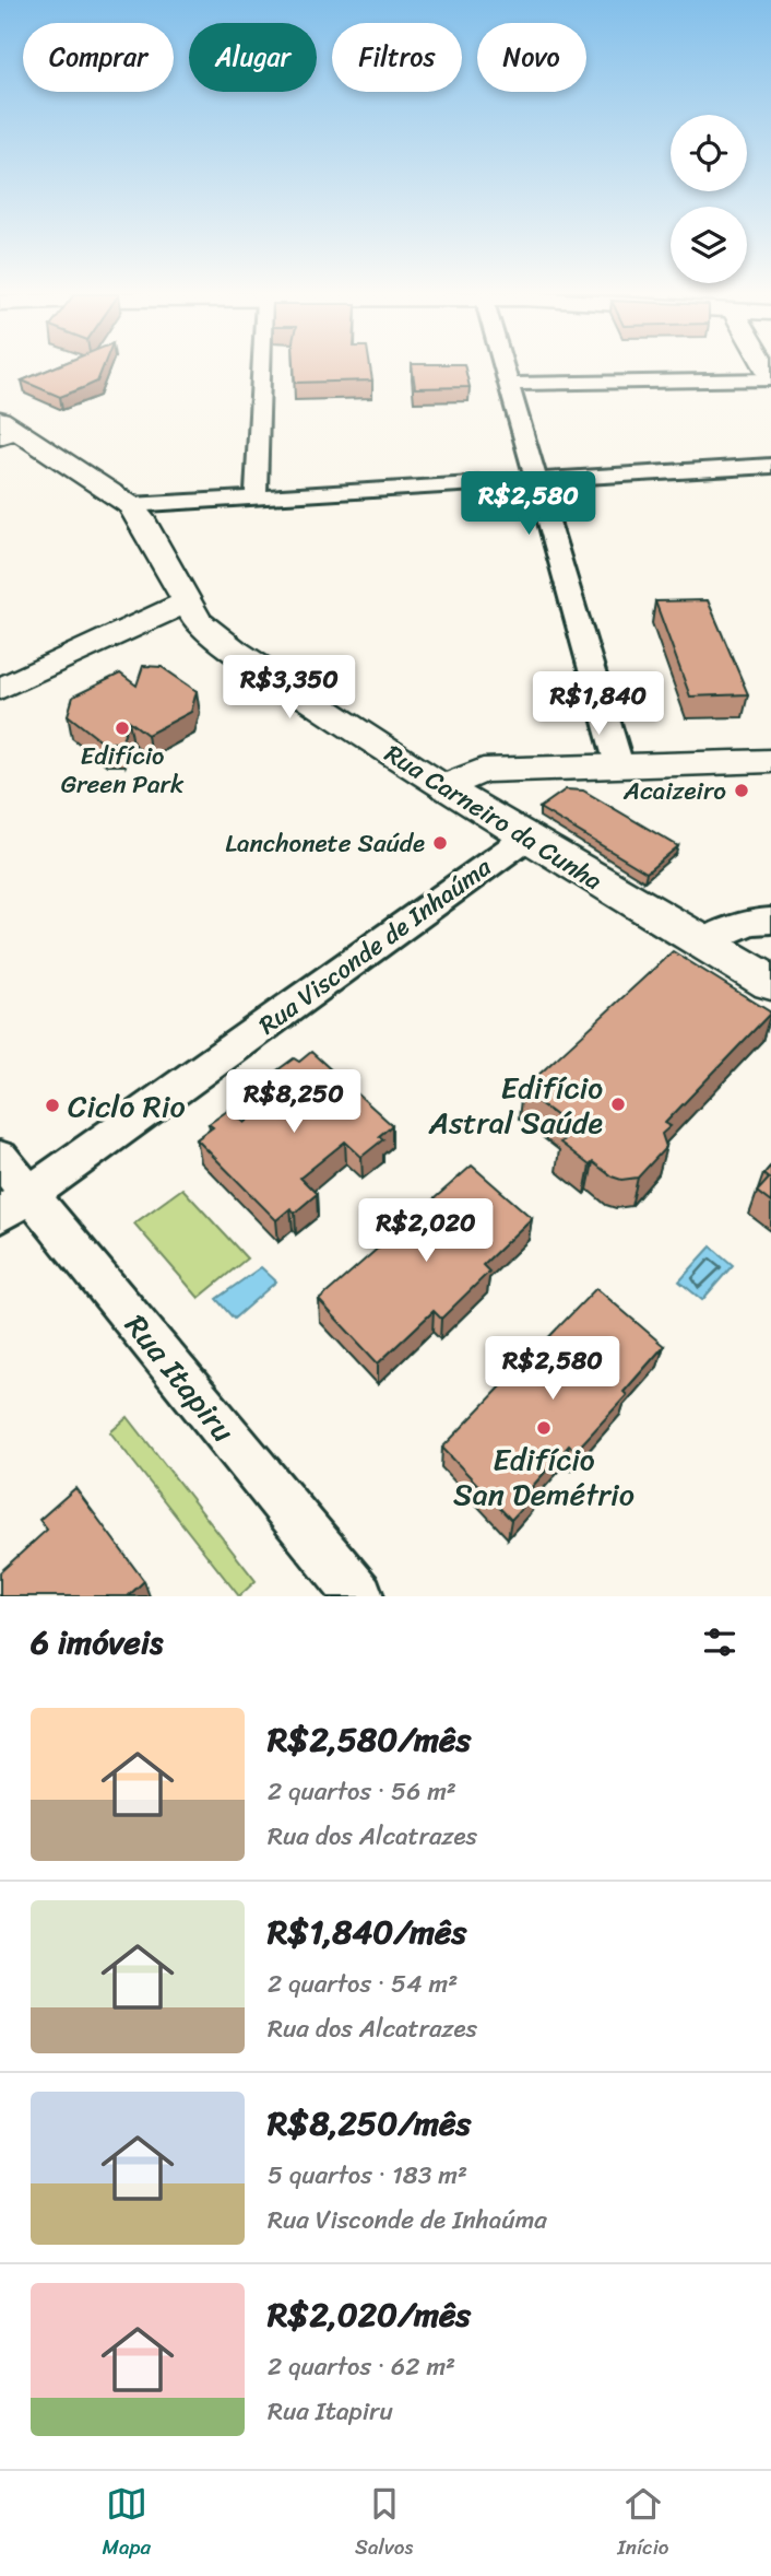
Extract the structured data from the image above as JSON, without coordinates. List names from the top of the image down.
{
  "streets": {
    "street": ["Rua Carneiro da Cunha", "Rua Visconde de Inhaúma", "Rua Itapiru"]
  },
  "crossings": [
    ["Rua Carneiro da Cunha", "Rua Visconde de Inhaúma"],
    ["Rua Visconde de Inhaúma", "Rua Itapiru"]
  ],
  "places": [
    "Edifício Green Park",
    "Acaizeiro",
    "Lanchonete Saúde",
    "Edifício Astral Saúde",
    "Ciclo Rio",
    "Edifício San Demétrio"
  ],
  "page": {
    "chip": [
      "Comprar",
      "Alugar",
      "Filtros",
      "Novo"
    ],
    "price": [
      "R$2,580",
      "R$3,350",
      "R$1,840",
      "R$8,250",
      "R$2,020",
      "R$2,580"
    ],
    "heading": "6 imóveis",
    "list": [
      {
        "name": "R$2,580/mês",
        "note": "2 quartos · 56 m² · Rua dos Alcatrazes"
      },
      {
        "name": "R$1,840/mês",
        "note": "2 quartos · 54 m² · Rua dos Alcatrazes"
      },
      {
        "name": "R$8,250/mês",
        "note": "5 quartos · 183 m² · Rua Visconde de Inhaúma"
      },
      {
        "name": "R$2,020/mês",
        "note": "2 quartos · 62 m² · Rua Itapiru"
      }
    ],
    "tabs": ["Mapa", "Salvos", "Início"]
  }
}
